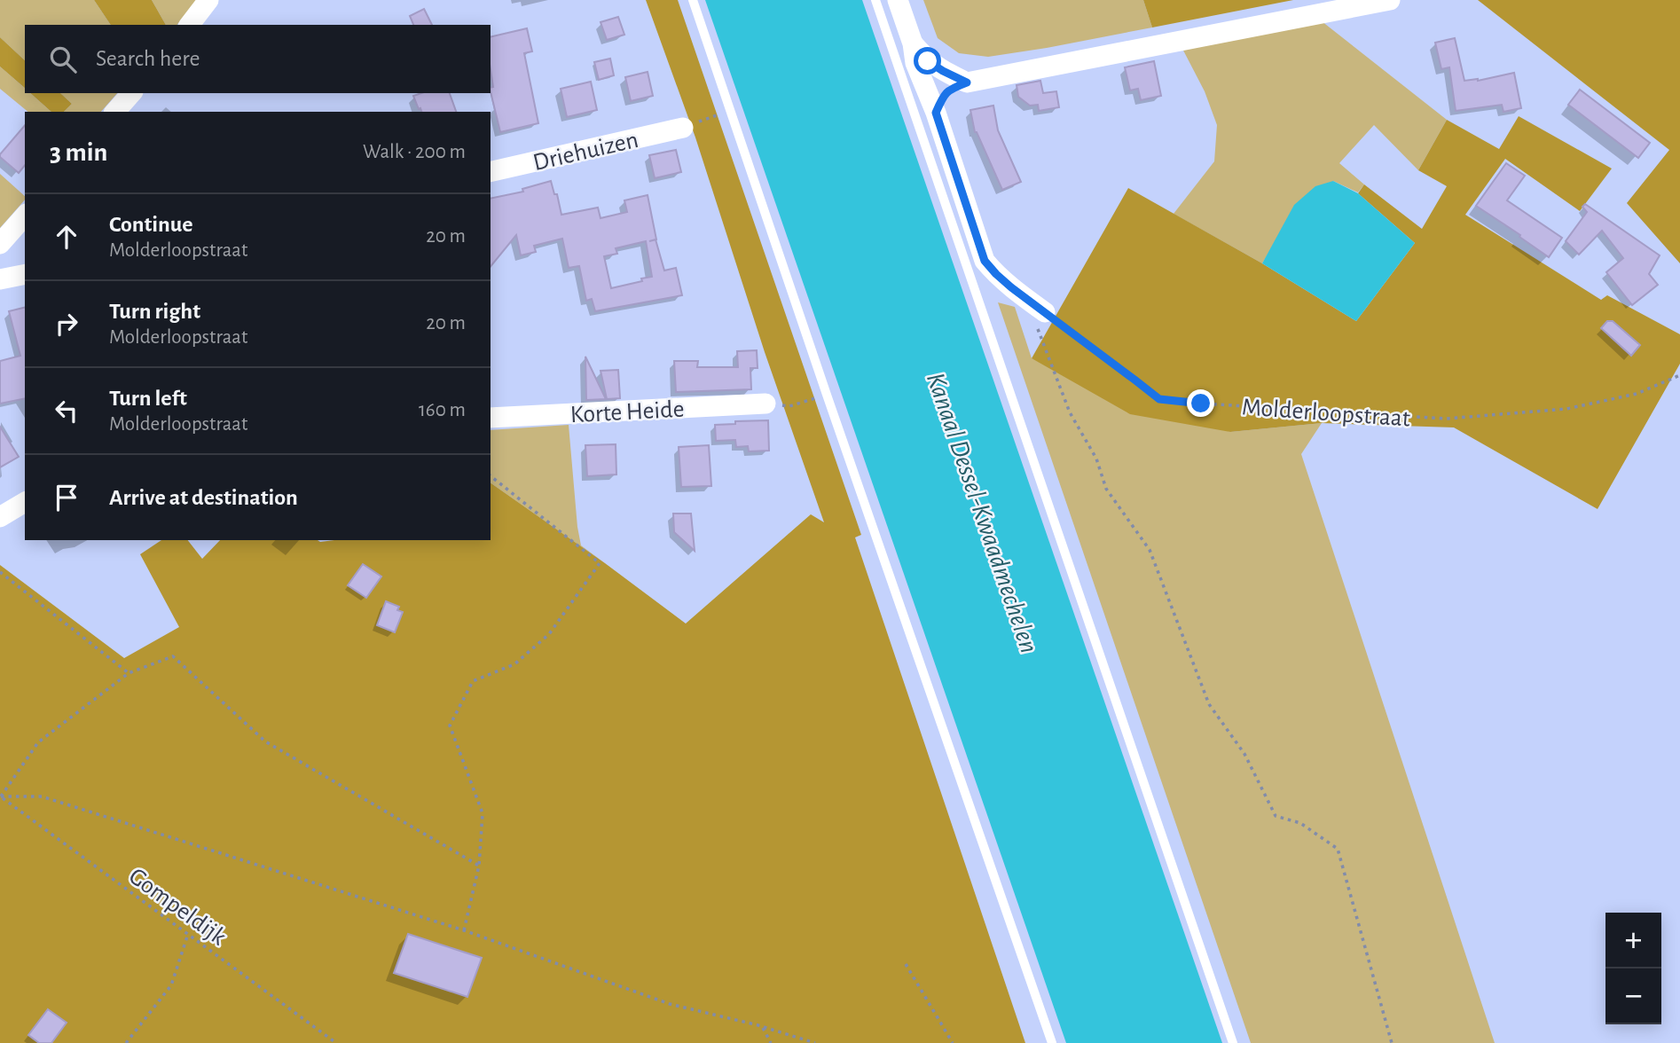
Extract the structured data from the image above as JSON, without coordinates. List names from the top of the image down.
{
  "streets": {
    "street": ["Driehuizen", "Korte Heide"],
    "path": ["Molderloopstraat", "Gompeldijk"]
  },
  "water": ["Kanaal Dessel-Kwaadmechelen"],
  "page": {
    "search": "Search here",
    "heading": ["3 min", "Walk · 200 m"],
    "list": [
      ["Continue", "Molderloopstraat", "20 m"],
      ["Turn right", "Molderloopstraat", "20 m"],
      ["Turn left", "Molderloopstraat", "160 m"],
      "Arrive at destination"
    ],
    "map_buttons": ["+", "−"]
  }
}
